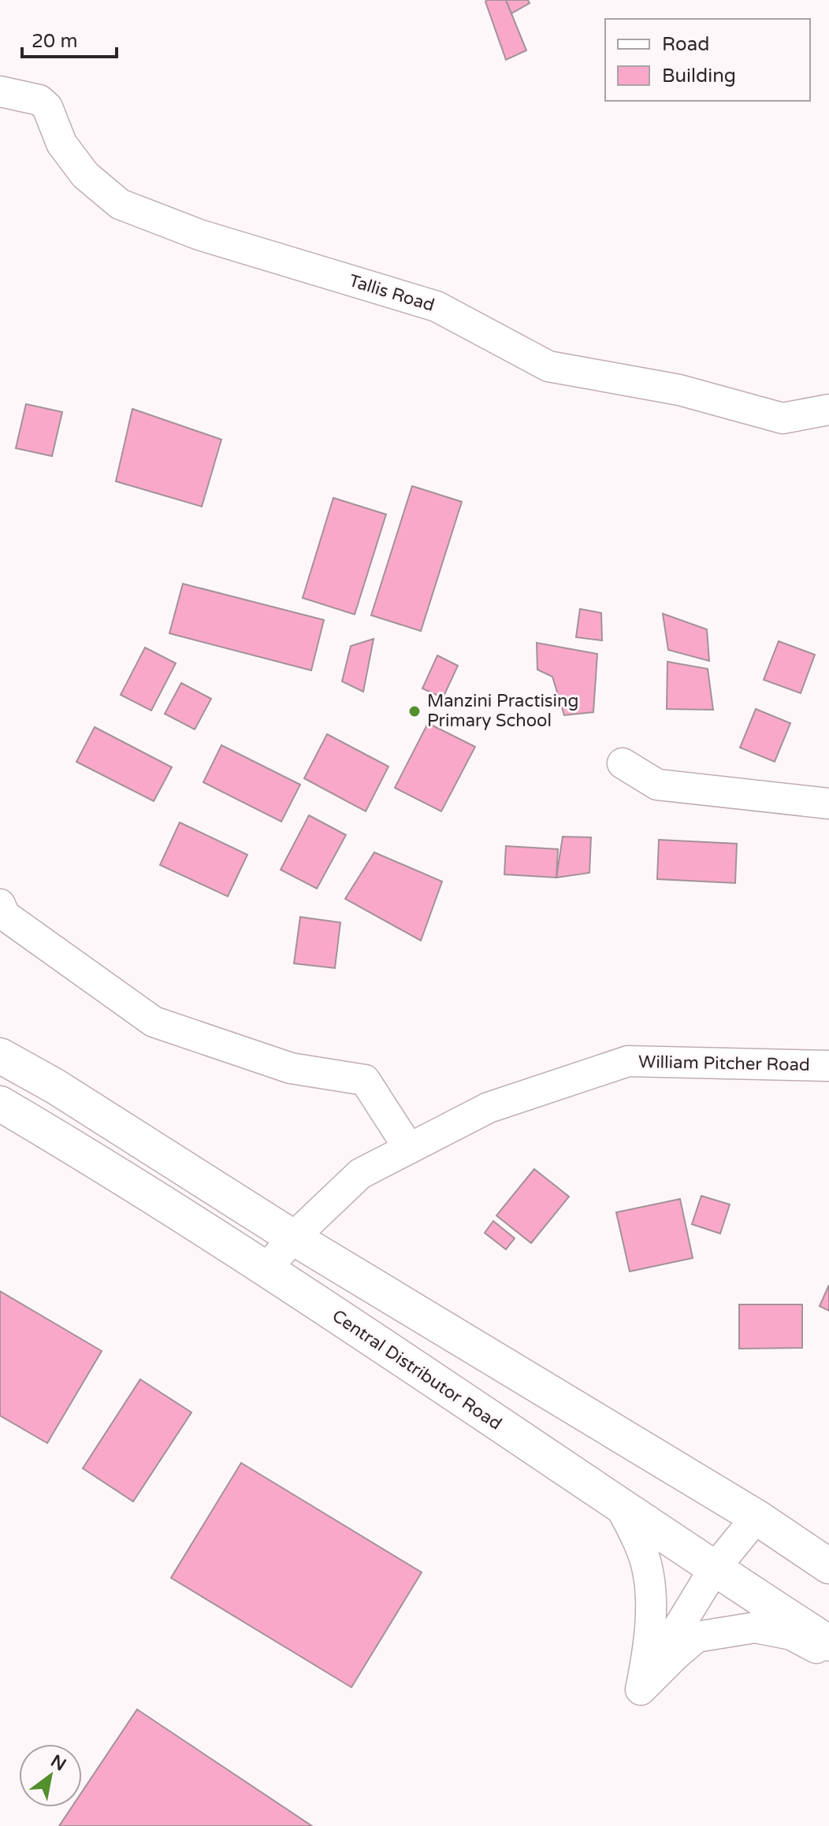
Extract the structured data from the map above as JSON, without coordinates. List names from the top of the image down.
{
  "streets": {
    "highway": ["Central Distributor Road"],
    "street": ["Tallis Road", "William Pitcher Road"]
  },
  "crossings": [
    ["William Pitcher Road", "Central Distributor Road"]
  ],
  "places": ["Manzini Practising Primary School"],
  "legend": ["Road", "Building"],
  "scale_bar": "20 m",
  "north": "top right"
}
